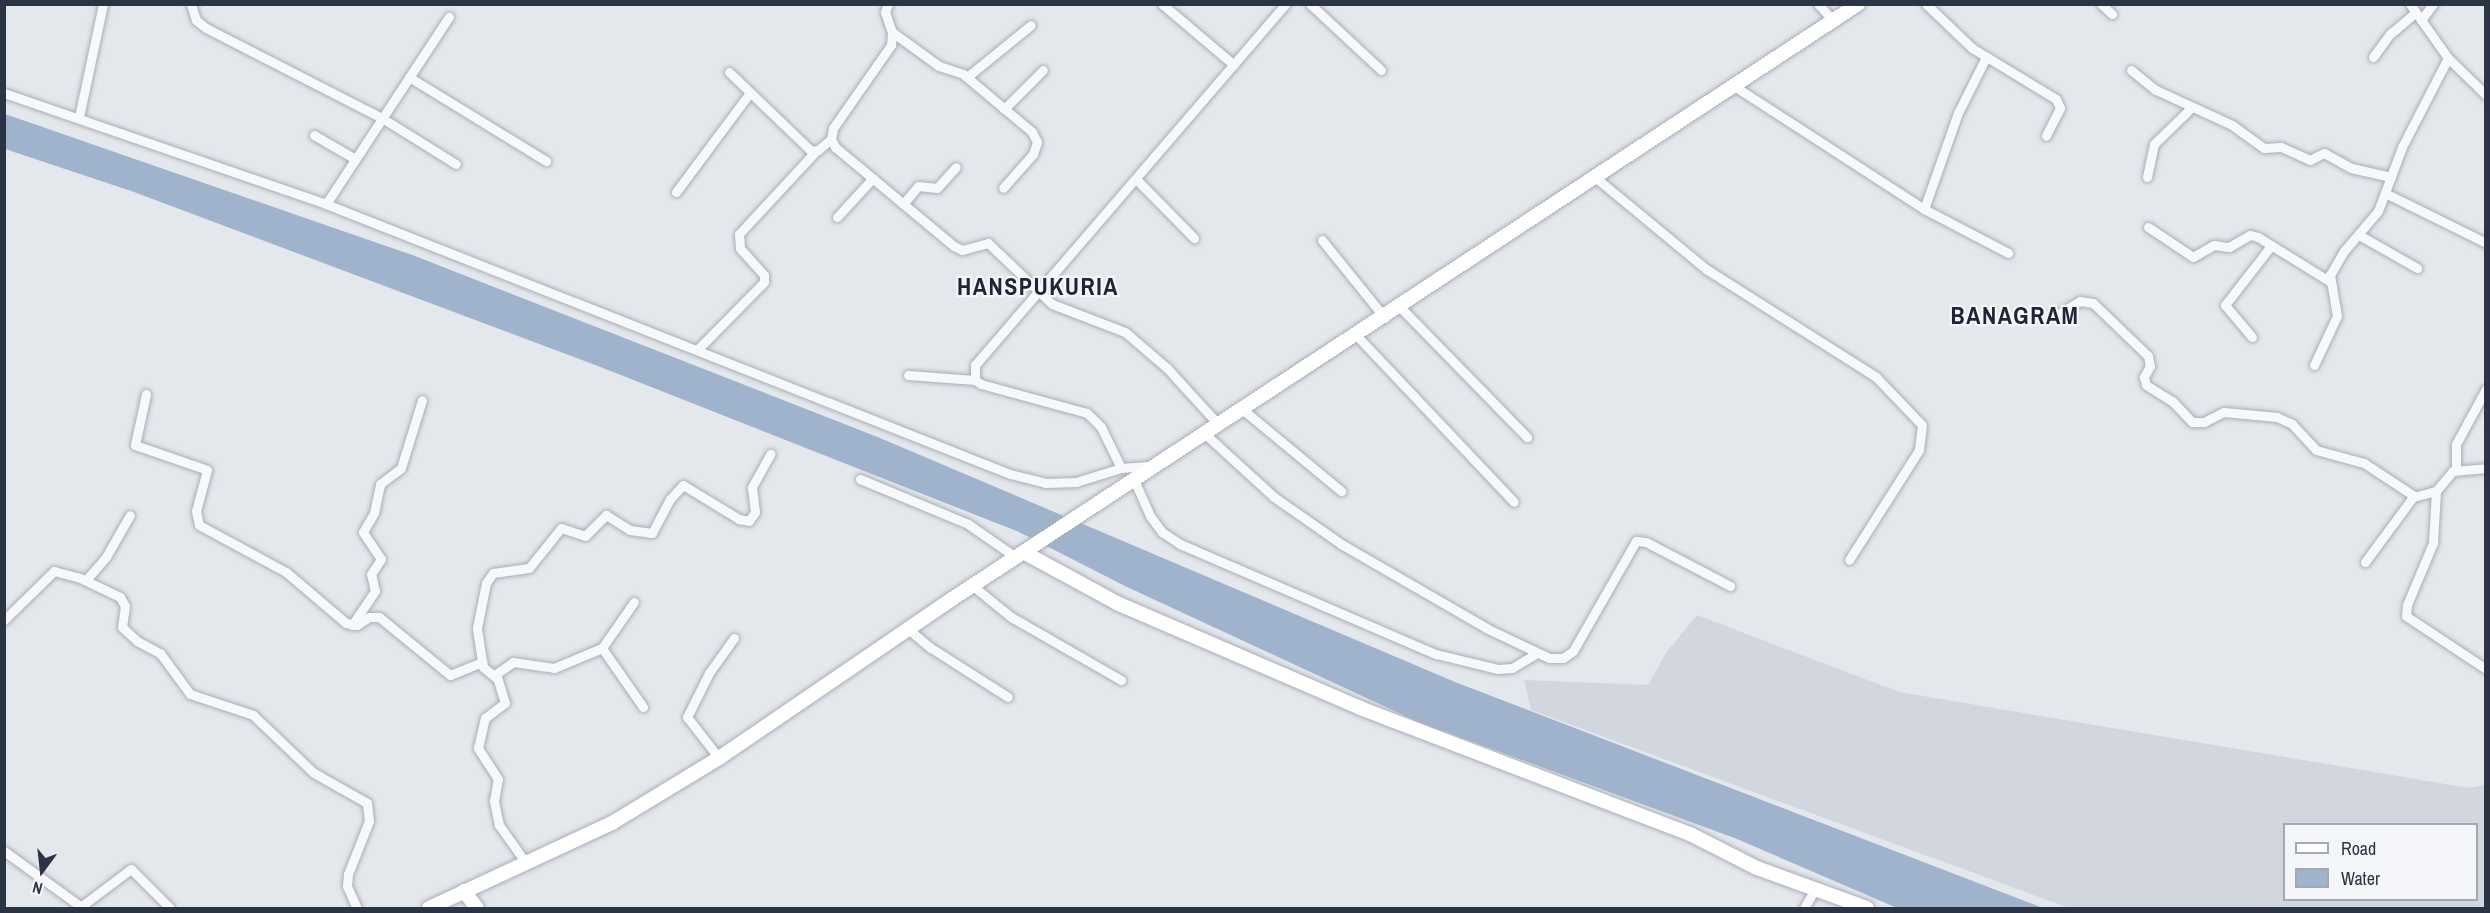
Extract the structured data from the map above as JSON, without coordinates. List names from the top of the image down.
{
  "districts": ["HANSPUKURIA", "BANAGRAM"],
  "legend": ["Road", "Water"],
  "north": "bottom"
}
